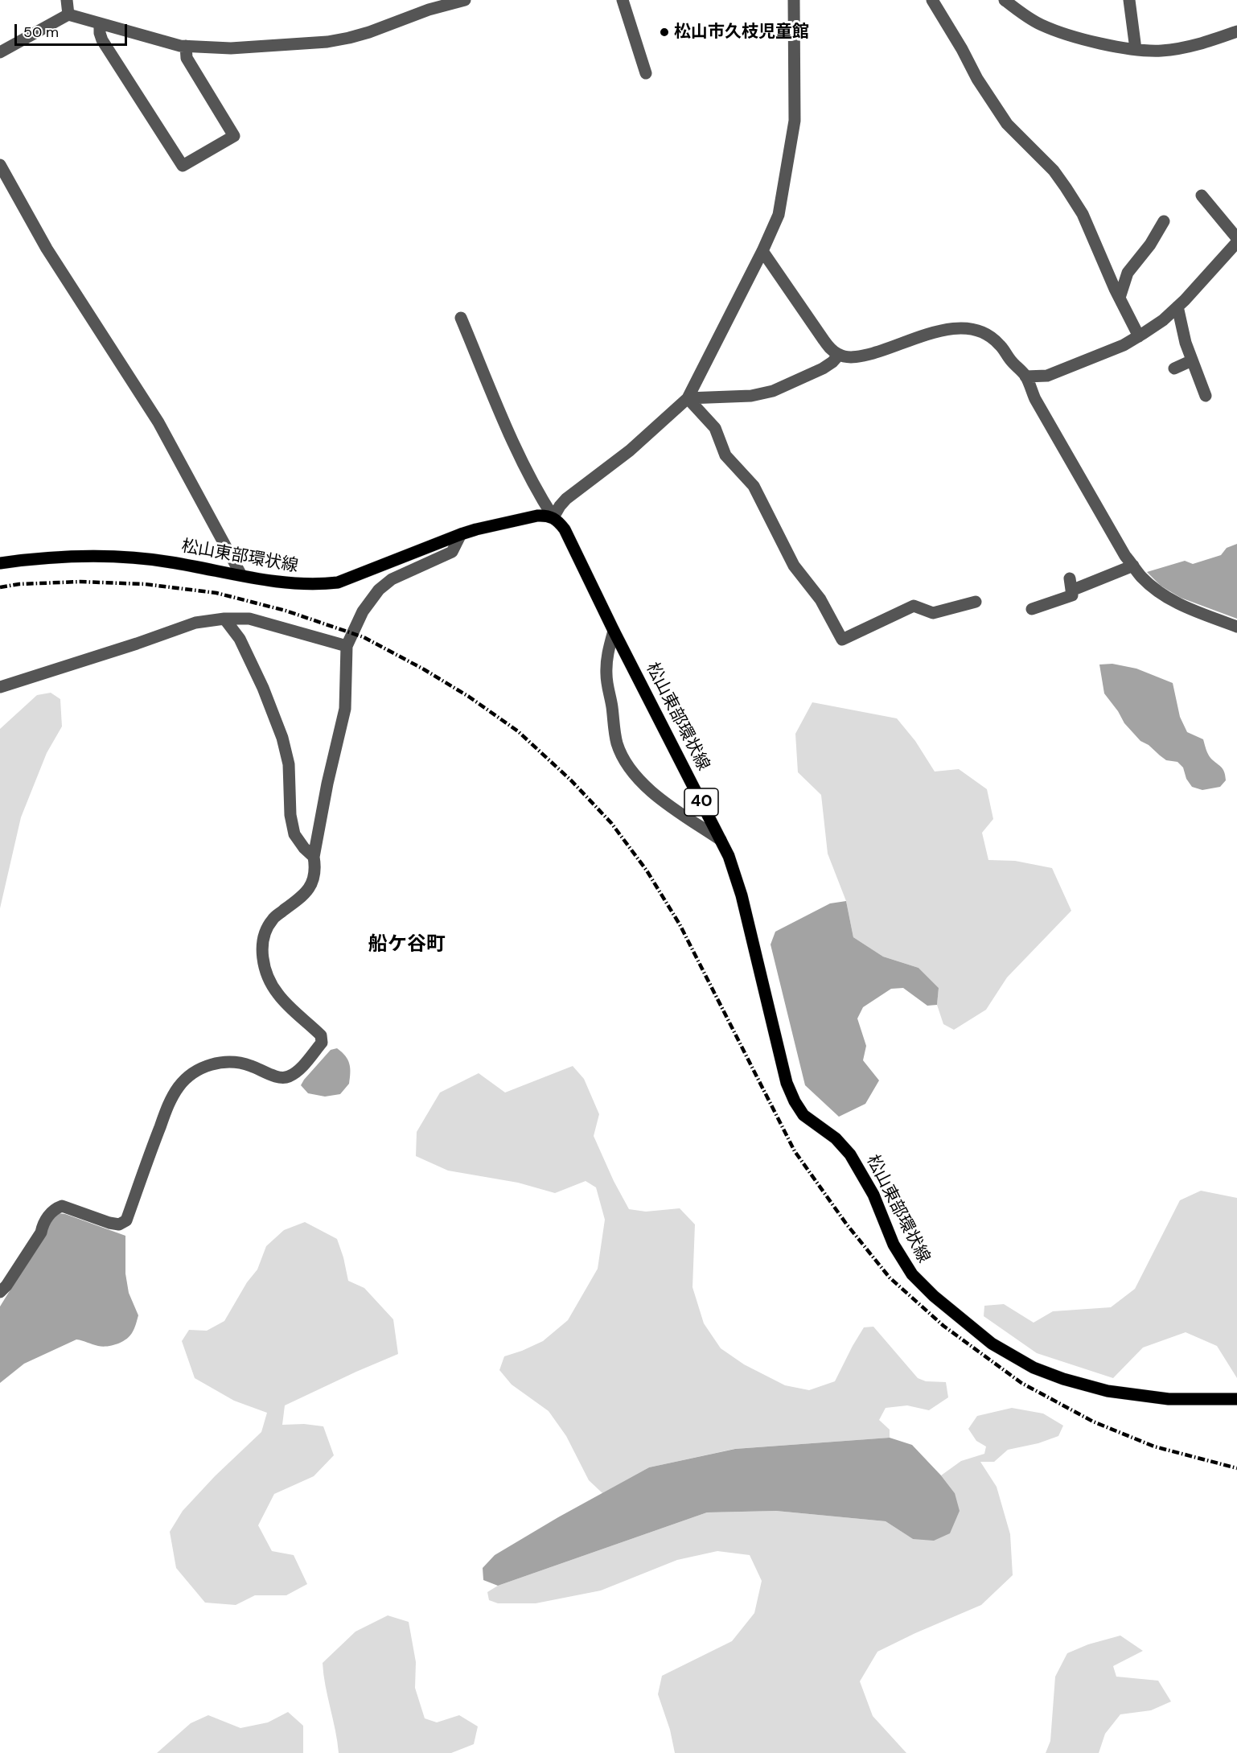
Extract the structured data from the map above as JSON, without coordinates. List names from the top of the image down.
{
  "streets": {
    "main road": ["松山東部環状線", "40"]
  },
  "districts": ["船ケ谷町"],
  "places": ["松山市久枝児童館"],
  "scale_bar": "50 m"
}
